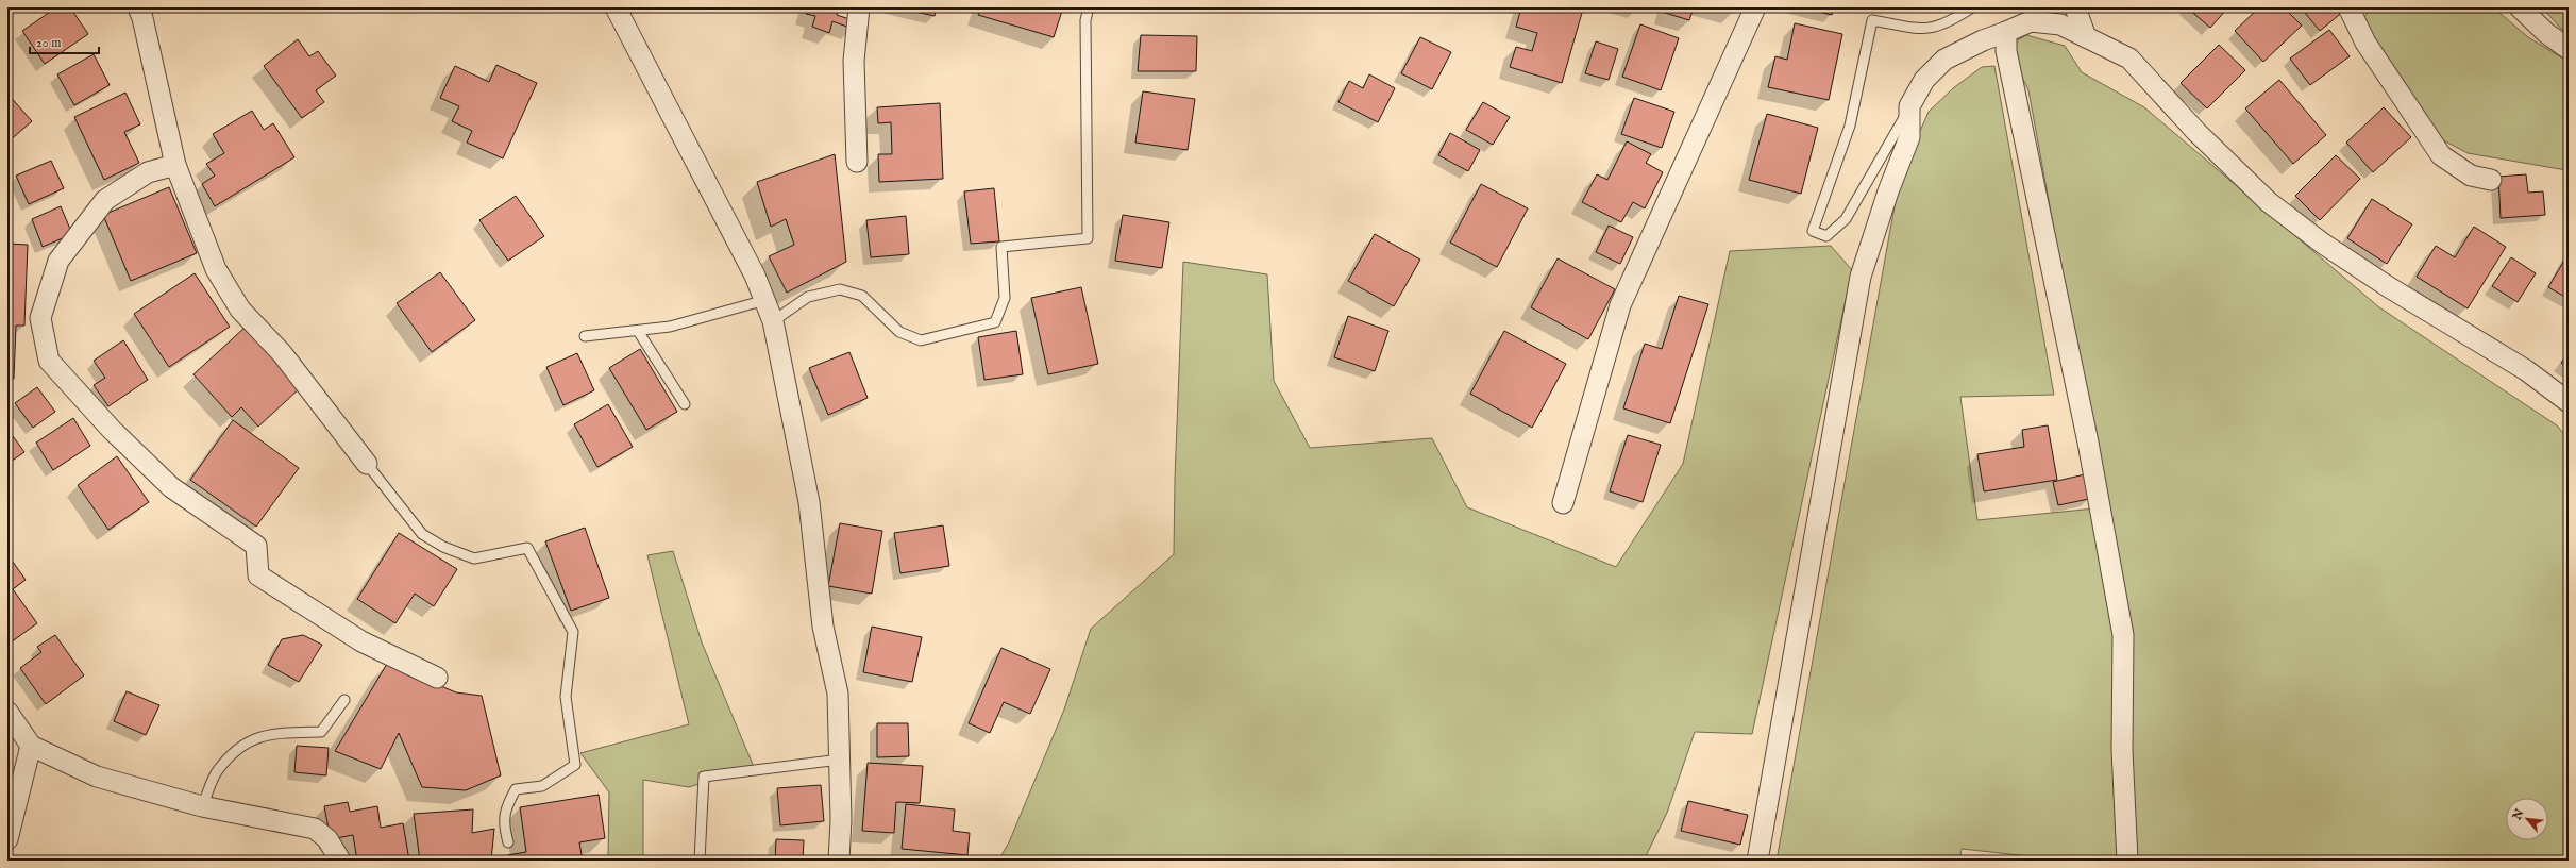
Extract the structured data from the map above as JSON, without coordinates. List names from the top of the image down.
{
  "scale_bar": "20 m",
  "north": "top left"
}
